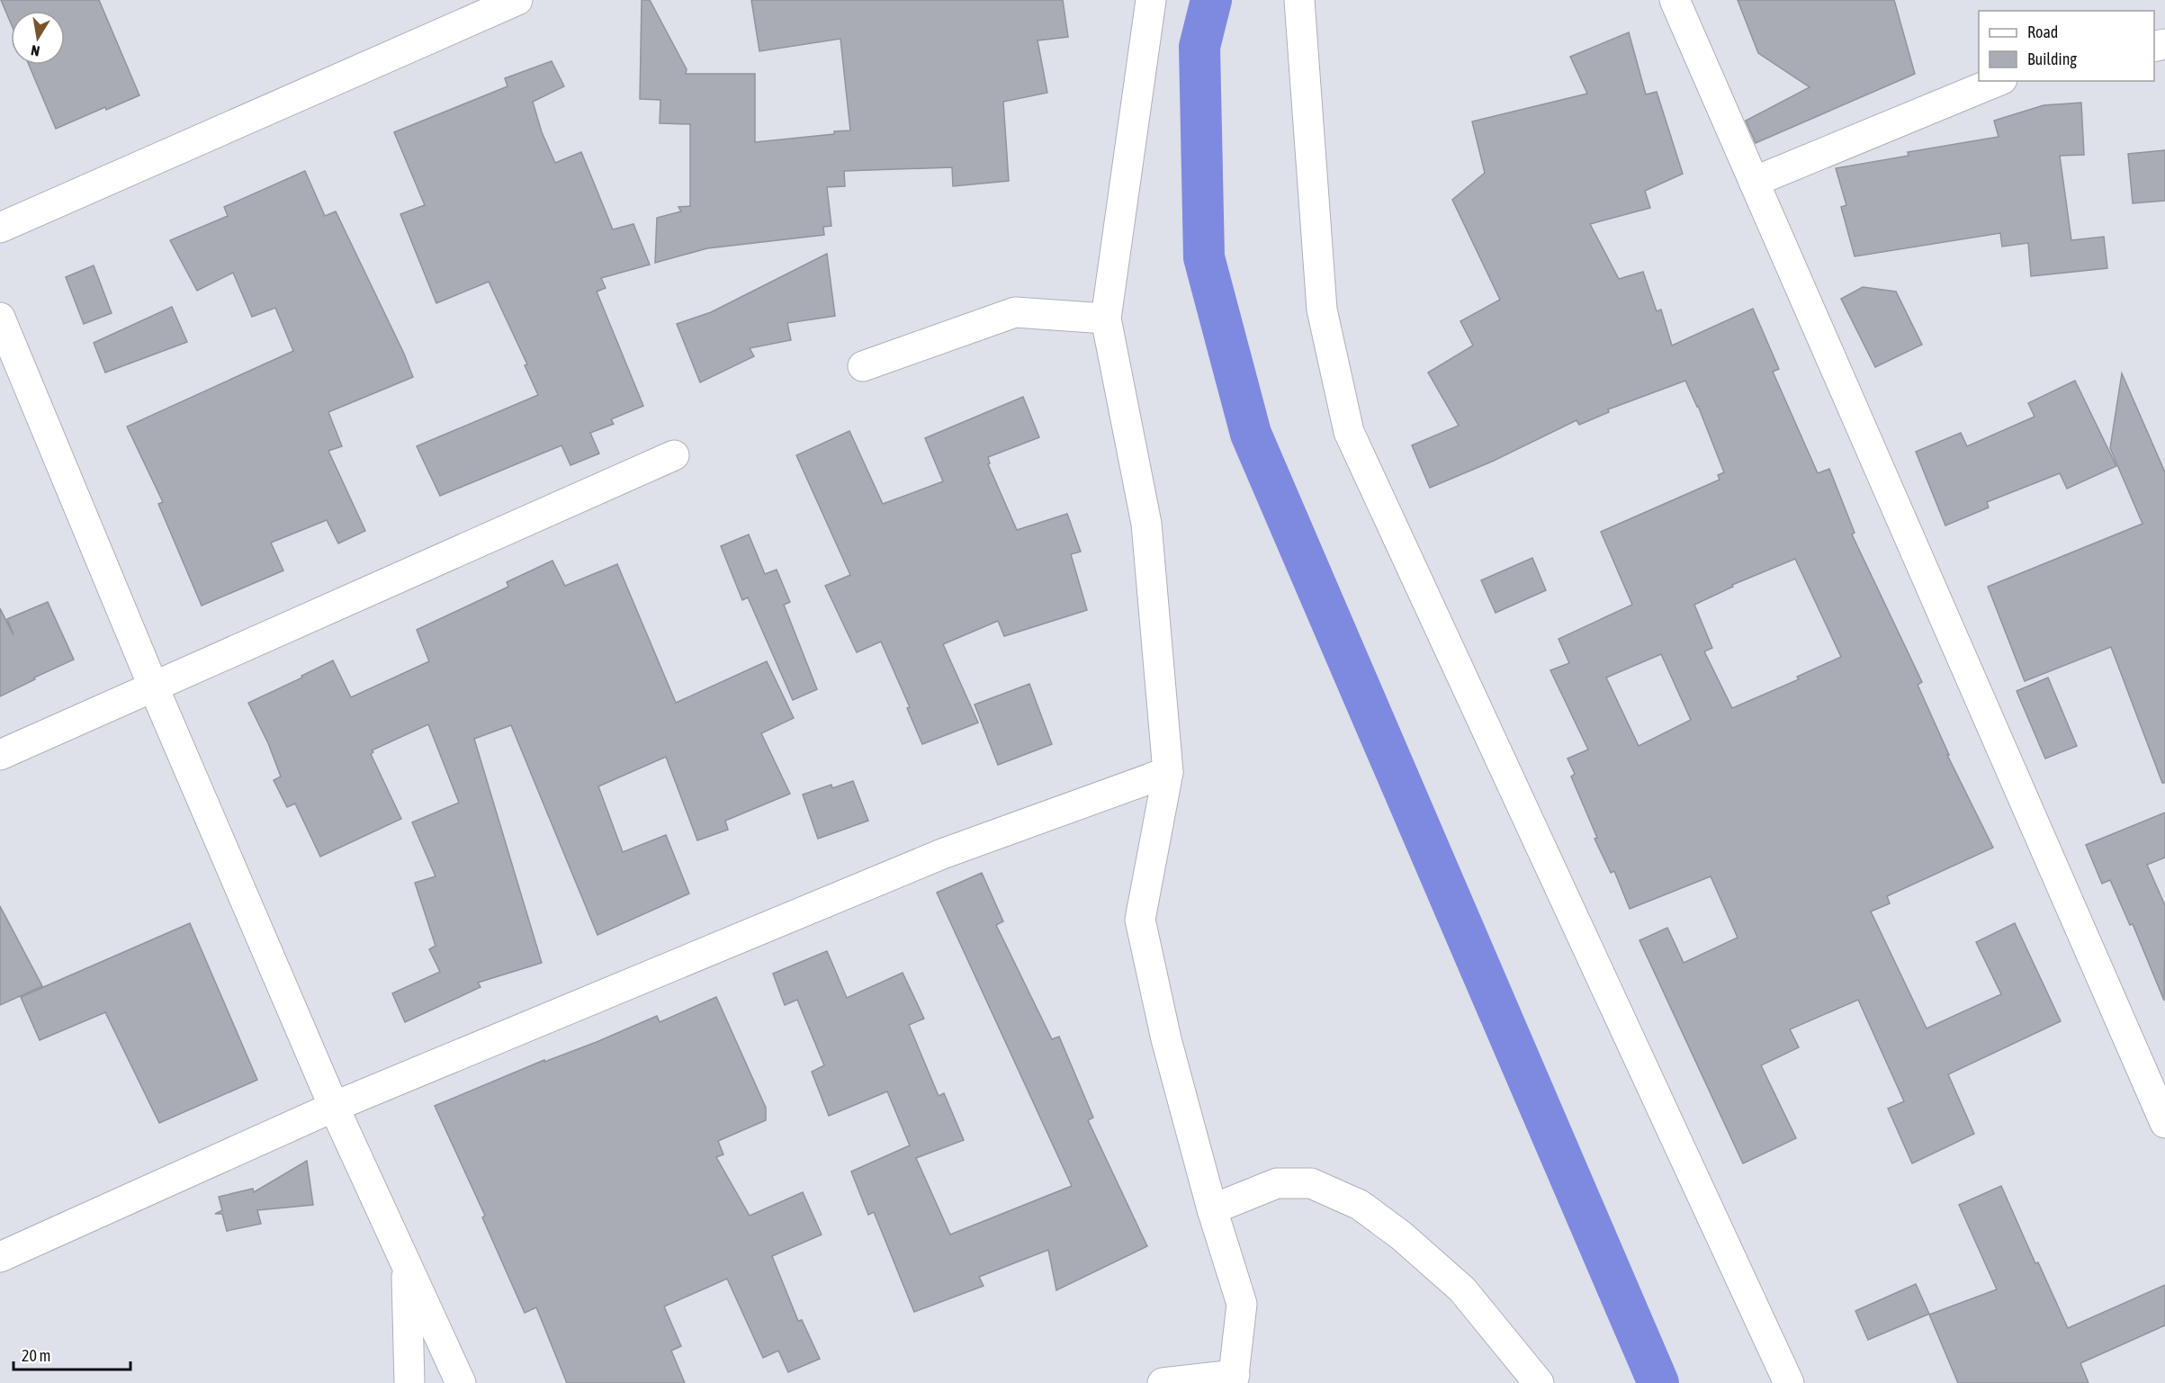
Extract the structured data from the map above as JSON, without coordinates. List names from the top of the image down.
{
  "legend": ["Road", "Building"],
  "scale_bar": "20 m",
  "north": "bottom"
}
